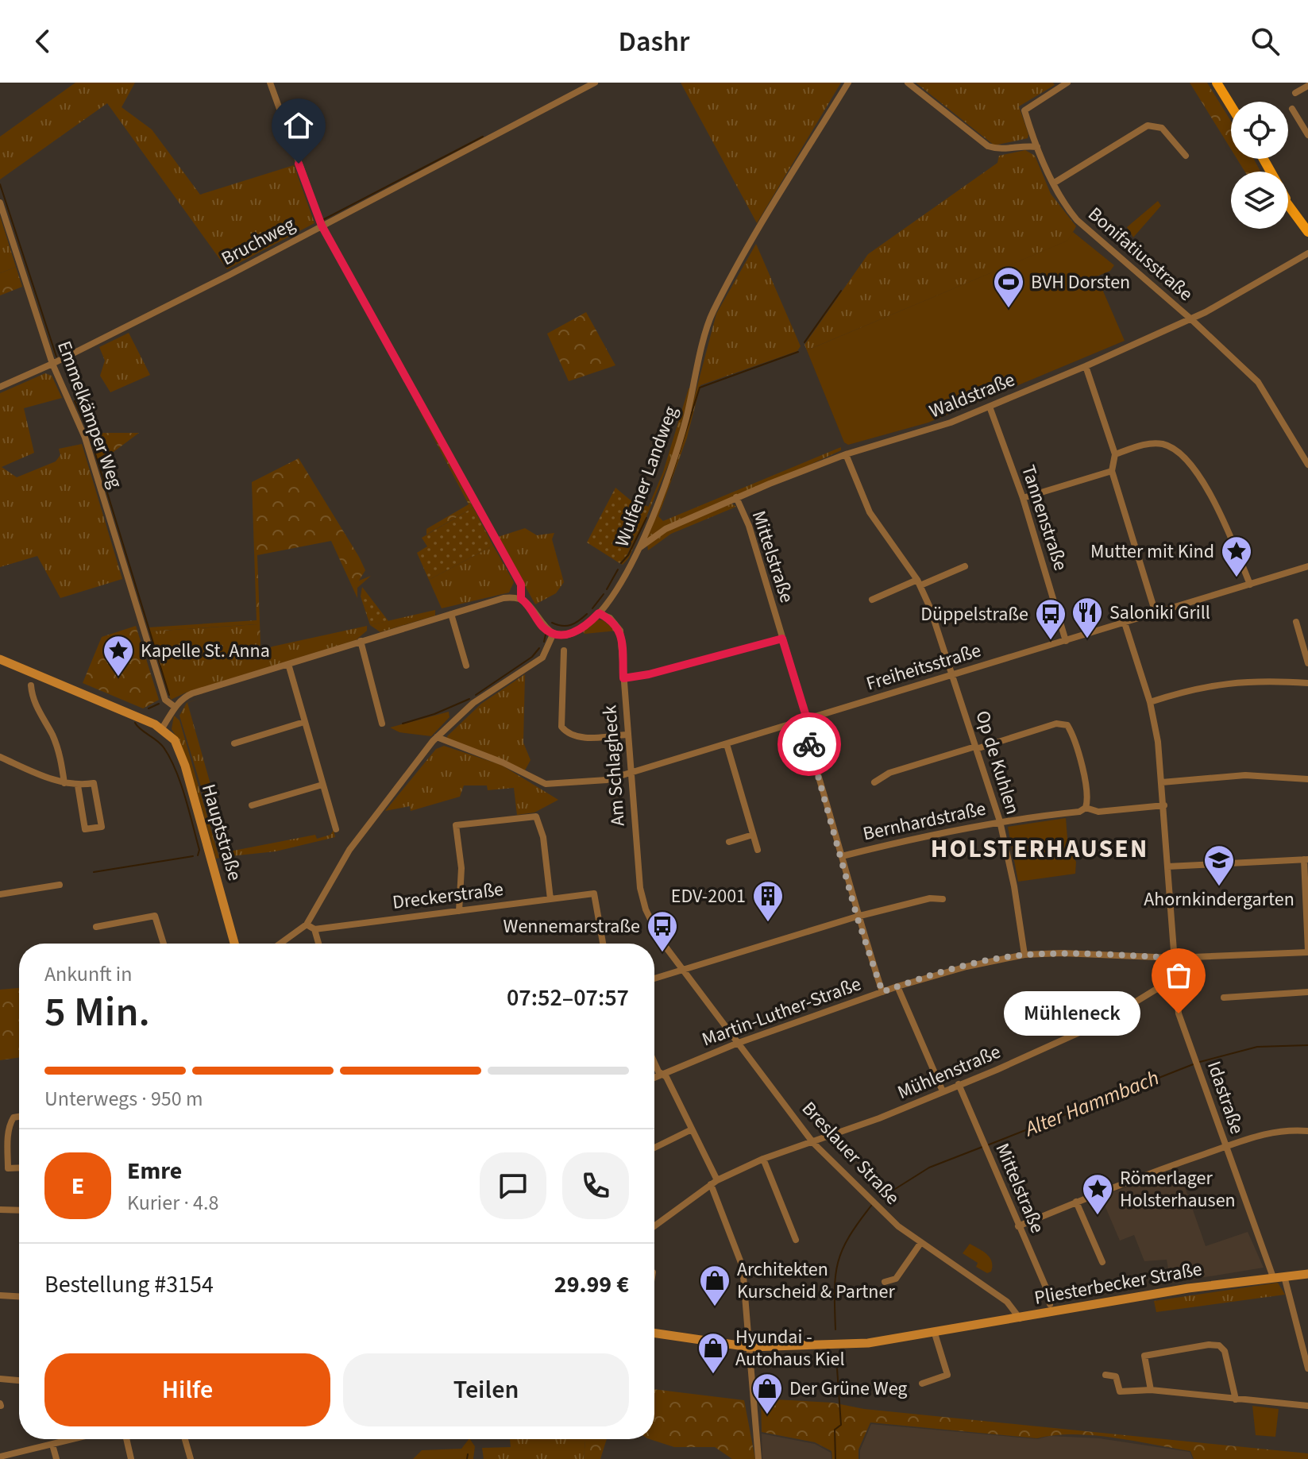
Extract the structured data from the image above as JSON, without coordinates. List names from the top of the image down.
{
  "streets": {
    "main road": ["Hauptstraße", "Pliesterbecker Straße"],
    "street": [
      "Bruchweg",
      "Bonifatiusstraße",
      "Waldstraße",
      "Emmelkämper Weg",
      "Wulfener Landweg",
      "Tannenstraße",
      "Mittelstraße",
      "Freiheitsstraße",
      "Op de Kuhlen",
      "Am Schlagheck",
      "Bernhardstraße",
      "Dreckerstraße",
      "Martin-Luther-Straße",
      "Mühlenstraße",
      "Idastraße",
      "Breslauer Straße"
    ]
  },
  "crossings": [
    ["Bruchweg", "Emmelkämper Weg"],
    ["Bonifatiusstraße", "Waldstraße"],
    ["Waldstraße", "Wulfener Landweg"],
    ["Waldstraße", "Tannenstraße"],
    ["Waldstraße", "Mittelstraße"],
    ["Waldstraße", "Op de Kuhlen"],
    ["Wulfener Landweg", "Am Schlagheck"],
    ["Tannenstraße", "Freiheitsstraße"],
    ["Mittelstraße", "Freiheitsstraße"],
    ["Mittelstraße", "Bernhardstraße"],
    ["Mittelstraße", "Martin-Luther-Straße"],
    ["Mittelstraße", "Mühlenstraße"],
    ["Freiheitsstraße", "Op de Kuhlen"],
    ["Freiheitsstraße", "Am Schlagheck"],
    ["Freiheitsstraße", "Idastraße"],
    ["Op de Kuhlen", "Bernhardstraße"],
    ["Op de Kuhlen", "Martin-Luther-Straße"],
    ["Am Schlagheck", "Breslauer Straße"],
    ["Bernhardstraße", "Idastraße"],
    ["Martin-Luther-Straße", "Idastraße"],
    ["Martin-Luther-Straße", "Breslauer Straße"],
    ["Mühlenstraße", "Idastraße"],
    ["Mühlenstraße", "Breslauer Straße"],
    ["Idastraße", "Pliesterbecker Straße"],
    ["Breslauer Straße", "Pliesterbecker Straße"]
  ],
  "districts": ["HOLSTERHAUSEN"],
  "water": ["Alter Hammbach"],
  "places": {
    "sports": ["BVH Dorsten"],
    "place": ["Mutter mit Kind", "Kapelle St. Anna", "Römerlager Holsterhausen"],
    "restaurant": ["Saloniki Grill"],
    "bus stop": ["Düppelstraße", "Wennemarstraße"],
    "school or university": ["Ahornkindergarten"],
    "building": ["EDV-2001"],
    "other": ["Mühleneck"],
    "shop": ["Architekten Kurscheid & Partner", "Hyundai - Autohaus Kiel", "Der Grüne Weg"]
  },
  "page": {
    "header": "Dashr",
    "heading": ["5 Min.", "Ankunft in", "07:52–07:57"],
    "panel": [
      "Emre",
      "Kurier · 4.8",
      "Bestellung #3154",
      "29.99 €"
    ],
    "bubble": "Mühleneck",
    "bar": "Unterwegs · 950 m",
    "round": "E",
    "buttons": ["Hilfe", "Teilen"]
  }
}
